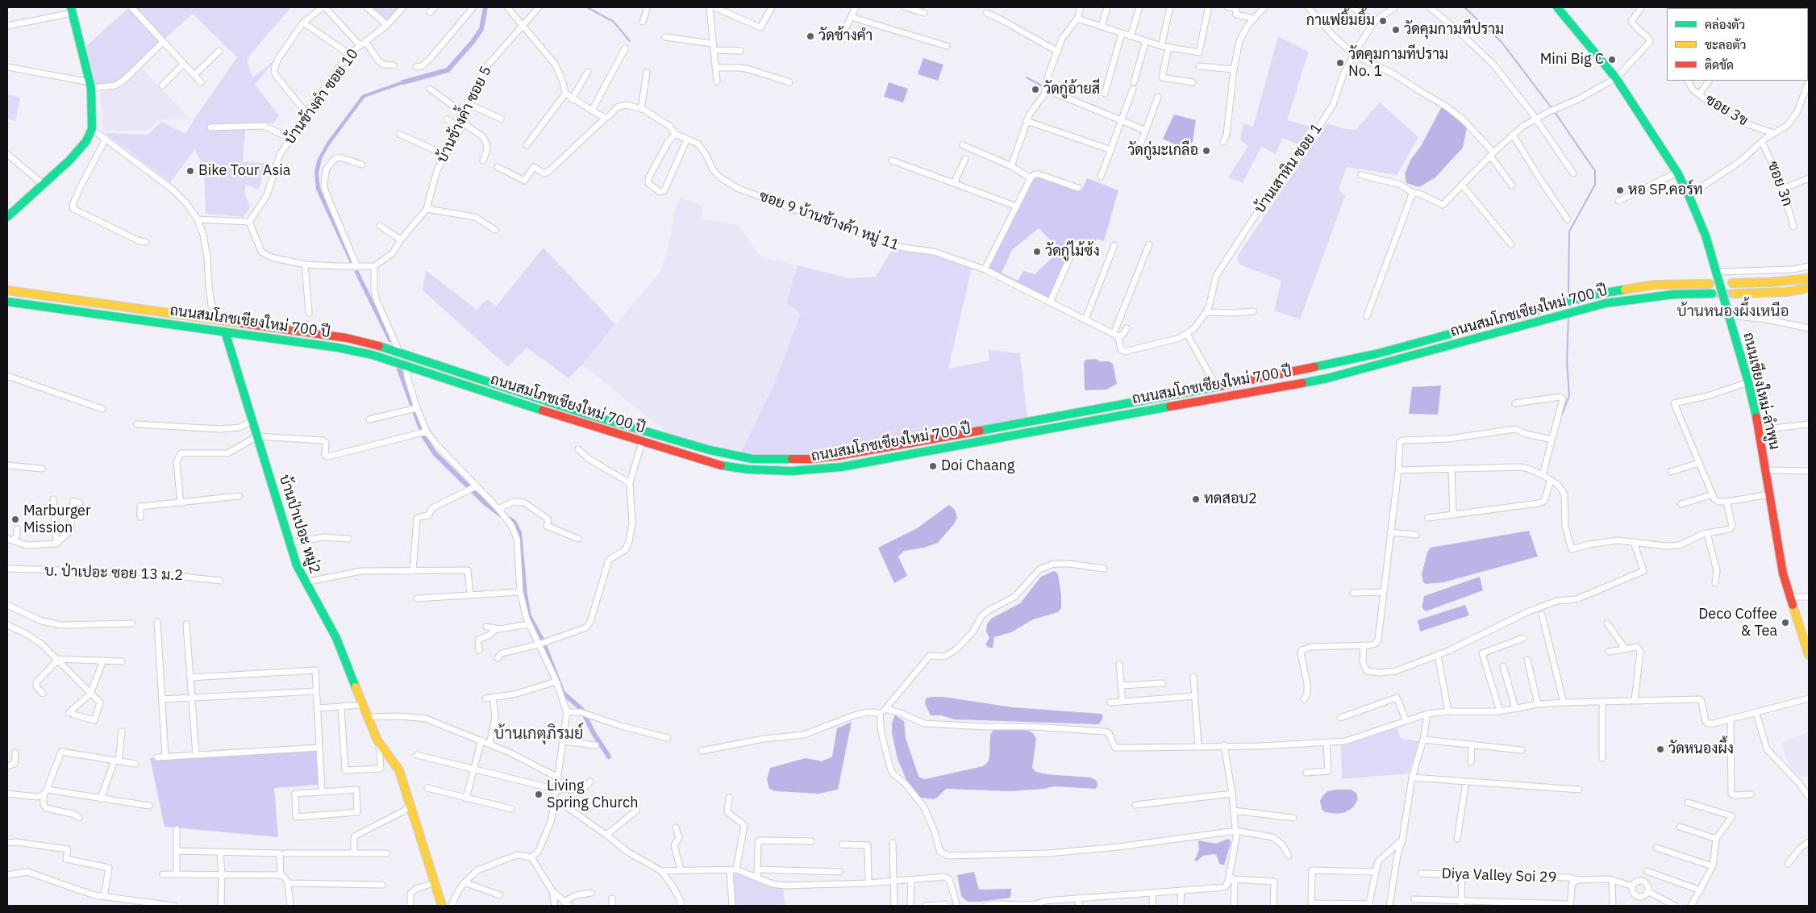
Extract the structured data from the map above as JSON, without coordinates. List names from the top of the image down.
{
  "streets": {
    "main road": ["ถนนสมโภชเชียงใหม่ 700 ปี", "ถนนเชียงใหม่-ลำพูน", "บ้านป่าเปอะ หมู่2"],
    "street": [
      "บ้านช้างคำ ซอย 10",
      "ซอย 3ข",
      "บ้านช้างค้ำ ซอย 5",
      "บ้านเสาหิน ซอย 1",
      "ซอย 3ก",
      "ซอย 9 บ้านช้างค้า หมู่ 11",
      "บ. ป่าเปอะ ซอย 13 ม.2",
      "Diya Valley Soi 29"
    ]
  },
  "crossings": [
    ["บ้านเสาหิน ซอย 1", "ซอย 9 บ้านช้างค้า หมู่ 11"],
    ["ถนนสมโภชเชียงใหม่ 700 ปี", "บ้านป่าเปอะ หมู่2"]
  ],
  "districts": ["บ้านหนองผึ้งเหนือ", "บ้านเกตุภิรมย์"],
  "places": [
    "กาแฟยิ้มยิ้ม",
    "วัดคุมกามทีปราม",
    "วัดช้างคำ",
    "Mini Big C",
    "วัดคุมกามทีปราม No. 1",
    "วัดกู่อ้ายสี",
    "วัดกู่มะเกลือ",
    "Bike Tour Asia",
    "หอ SP.คอร์ท",
    "วัดกู่ไม้ซ้ง",
    "Doi Chaang",
    "ทดสอบ2",
    "Marburger Mission",
    "Deco Coffee & Tea",
    "วัดหนองผึ้ง",
    "Living Spring Church"
  ],
  "legend": ["คล่องตัว", "ชะลอตัว", "ติดขัด"]
}
